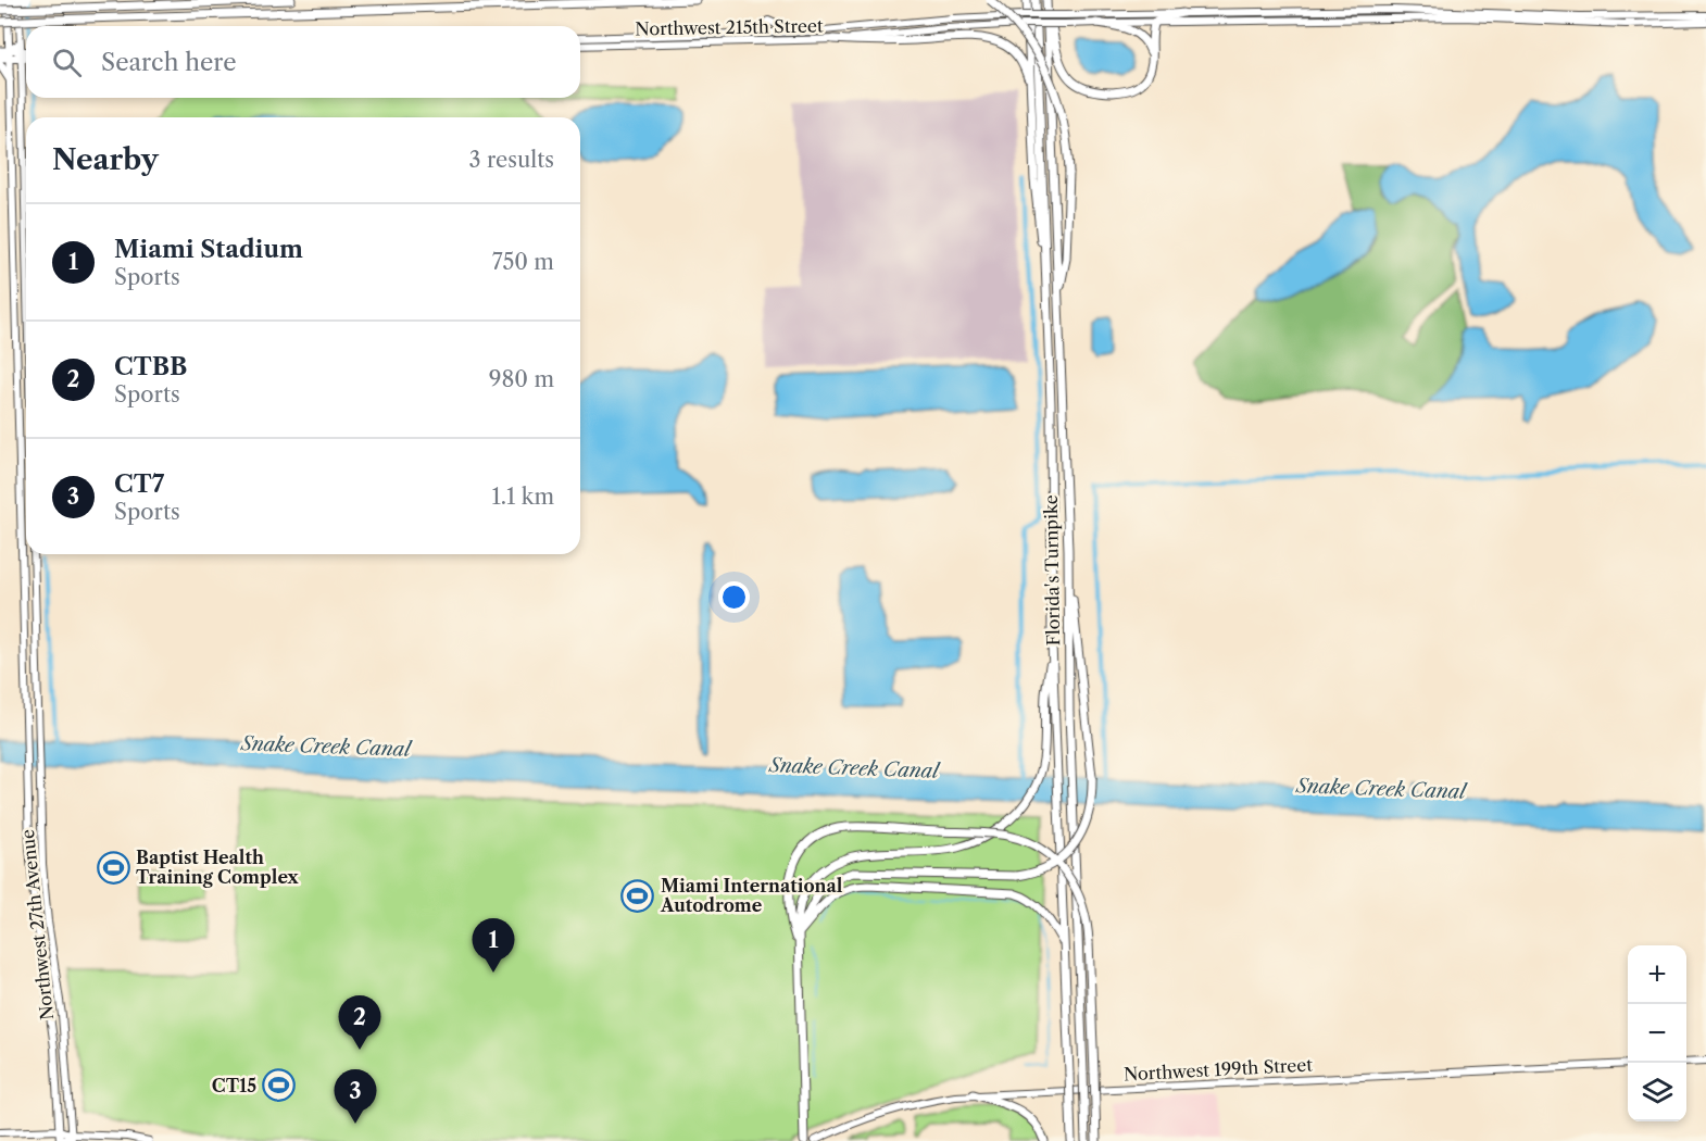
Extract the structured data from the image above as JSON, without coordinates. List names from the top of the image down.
{
  "streets": {
    "highway": ["Florida's Turnpike"],
    "main road": ["Northwest 215th Street", "Northwest 27th Avenue", "Northwest 199th Street"]
  },
  "water": ["Snake Creek Canal"],
  "places": {
    "sports": ["Baptist Health Training Complex", "Miami International Autodrome", "CT15"]
  },
  "page": {
    "search": "Search here",
    "heading": ["Nearby", "3 results"],
    "list": [
      {
        "mark": "1",
        "name": "Miami Stadium",
        "note": "Sports",
        "value": "750 m"
      },
      {
        "mark": "2",
        "name": "CTBB",
        "note": "Sports",
        "value": "980 m"
      },
      {
        "mark": "3",
        "name": "CT7",
        "note": "Sports",
        "value": "1.1 km"
      }
    ],
    "pins": ["1", "2", "3"],
    "map_buttons": ["+", "−"]
  }
}
